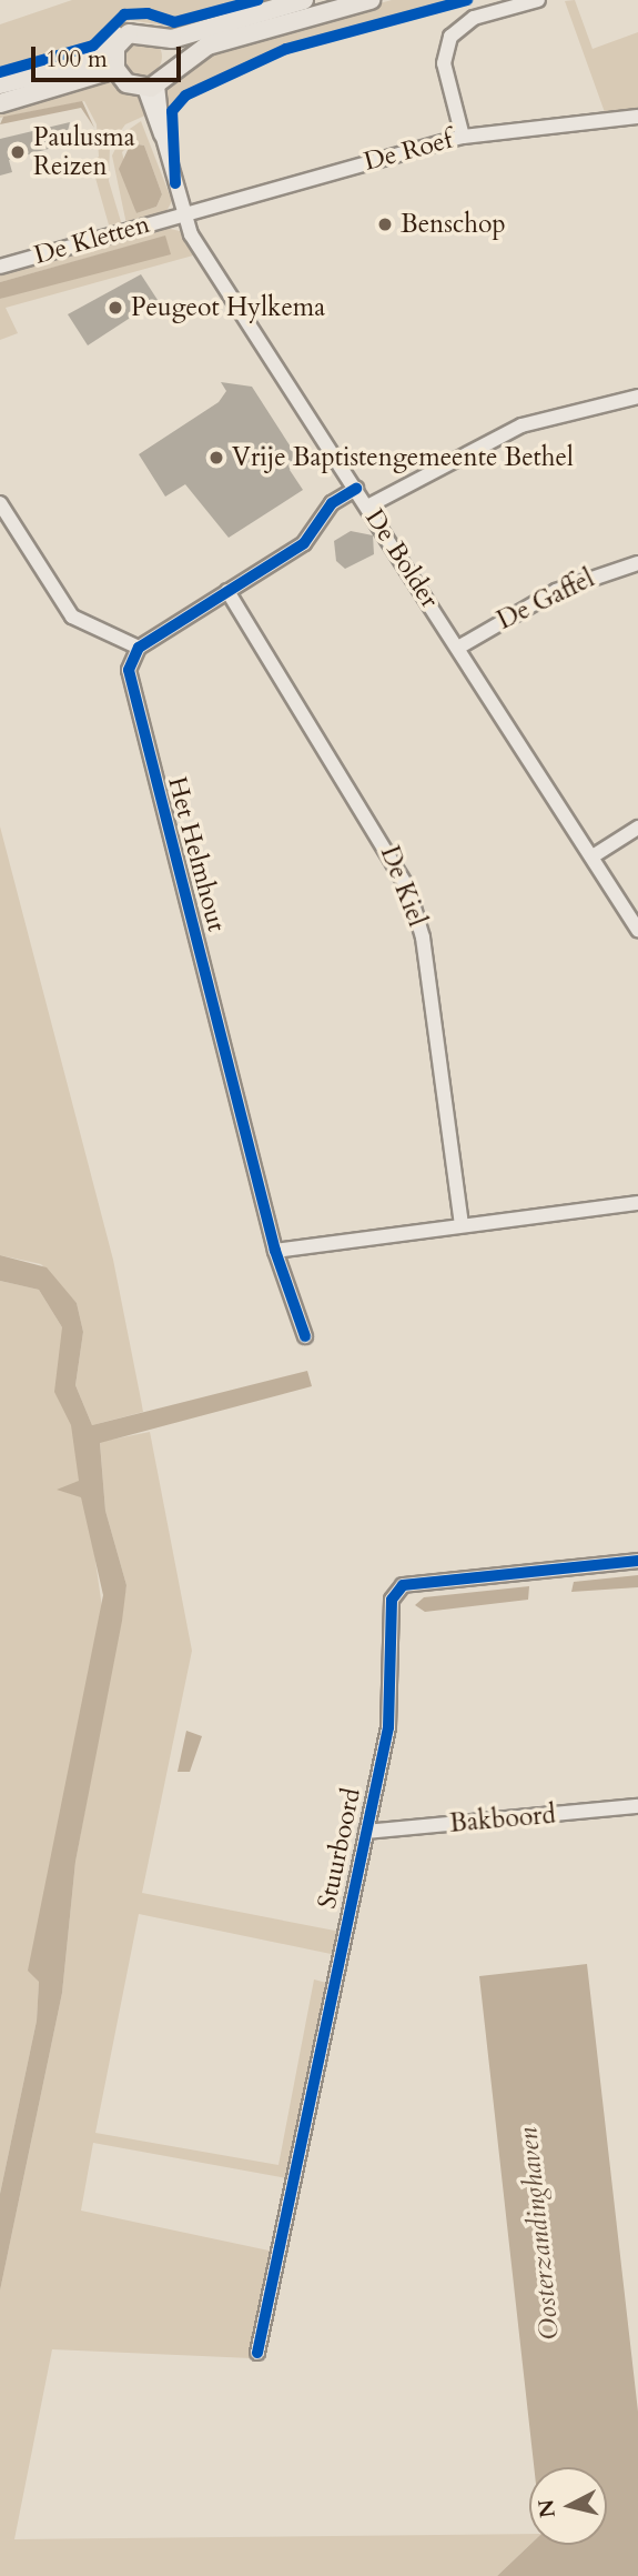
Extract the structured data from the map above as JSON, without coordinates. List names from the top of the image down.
{
  "streets": {
    "street": [
      "De Roef",
      "De Kletten",
      "De Bolder",
      "De Gaffel",
      "Het Helmhout",
      "De Kiel",
      "Bakboord",
      "Stuurboord"
    ]
  },
  "crossings": [
    ["De Roef", "De Kletten"],
    ["De Roef", "De Bolder"],
    ["De Kletten", "De Bolder"],
    ["De Bolder", "De Gaffel"],
    ["Bakboord", "Stuurboord"]
  ],
  "water": ["Oosterzandinghaven"],
  "places": [
    "Paulusma Reizen",
    "Benschop",
    "Peugeot Hylkema",
    "Vrije Baptistengemeente Bethel"
  ],
  "scale_bar": "100 m",
  "north": "left"
}
